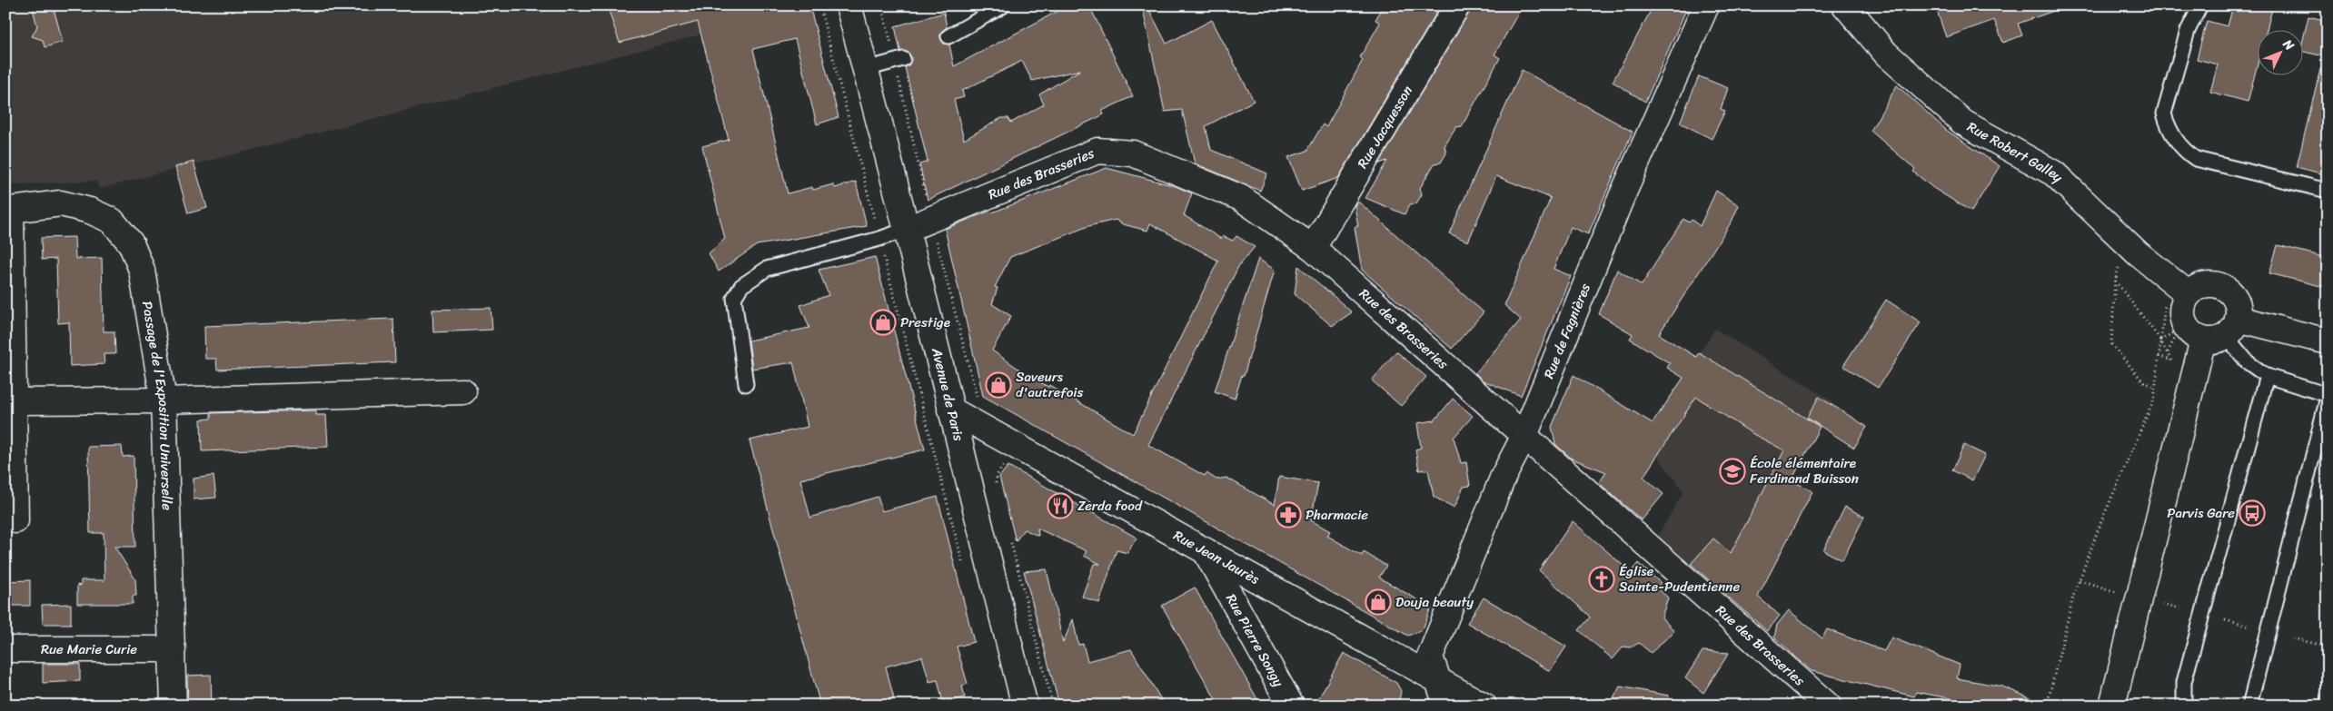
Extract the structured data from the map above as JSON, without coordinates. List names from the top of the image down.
{
  "streets": {
    "street": [
      "Rue Jacquesson",
      "Rue Robert Galley",
      "Rue des Brasseries",
      "Rue de Fagnières",
      "Avenue de Paris",
      "Passage de l'Exposition Universelle",
      "Rue Jean Jaurès",
      "Rue Pierre Songy",
      "Rue Marie Curie"
    ]
  },
  "crossings": [
    ["Rue Jacquesson", "Rue des Brasseries"],
    ["Rue des Brasseries", "Rue de Fagnières"],
    ["Rue des Brasseries", "Avenue de Paris"],
    ["Rue de Fagnières", "Rue Jean Jaurès"],
    ["Avenue de Paris", "Rue Jean Jaurès"],
    ["Passage de l'Exposition Universelle", "Rue Marie Curie"],
    ["Rue Jean Jaurès", "Rue Pierre Songy"]
  ],
  "places": {
    "shop": ["Prestige", "Saveurs d'autrefois", "Douja beauty"],
    "school or university": ["École élémentaire Ferdinand Buisson"],
    "restaurant": ["Zerda food"],
    "bus stop": ["Parvis Gare"],
    "pharmacy": ["Pharmacie"],
    "church": ["Église Sainte-Pudentienne"]
  },
  "north": "top right"
}
